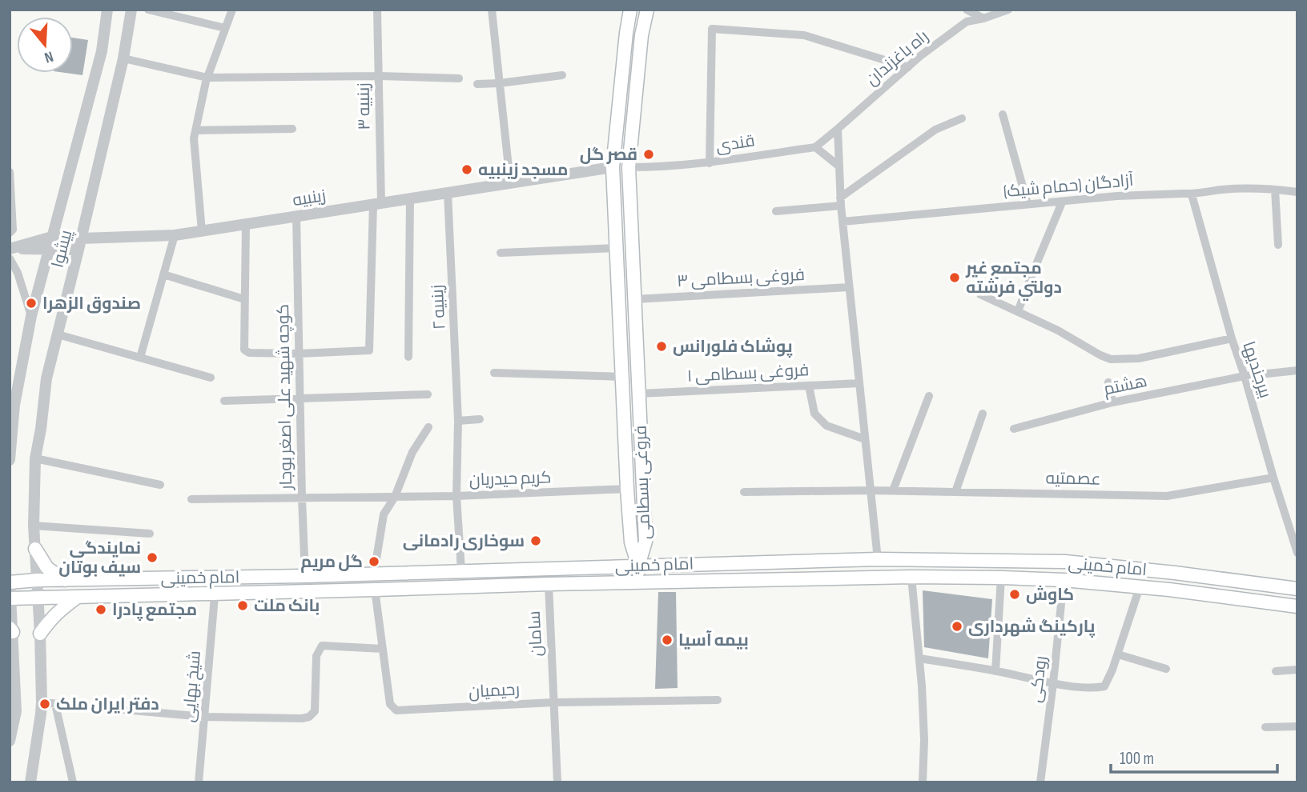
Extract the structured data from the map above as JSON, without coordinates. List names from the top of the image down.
{
  "streets": {
    "main road": ["فروغی بسطامی", "امام خمینی"],
    "street": [
      "راه باغزندان",
      "زینبیه ۳",
      "قندی",
      "آزادگان (حمام شیک)",
      "زینبیه",
      "پیشوا",
      "فروغی بسطامی ۳",
      "زینبیه ۲",
      "بیرجندیها",
      "فروغی بسطامی ۱",
      "هشتم",
      "کوچه شهید علی اصغر بوجار",
      "کریم حیدریان",
      "عصمتیه",
      "سامان",
      "رودکی",
      "شیخ بهایی",
      "رحیمیان"
    ]
  },
  "crossings": [
    ["راه باغزندان", "قندی"],
    ["زینبیه ۳", "زینبیه"],
    ["زینبیه ۳", "کوچه شهید علی اصغر بوجار"],
    ["قندی", "فروغی بسطامی"],
    ["آزادگان (حمام شیک)", "بیرجندیها"],
    ["زینبیه", "پیشوا"],
    ["زینبیه", "زینبیه ۲"],
    ["زینبیه", "کوچه شهید علی اصغر بوجار"],
    ["زینبیه", "فروغی بسطامی"],
    ["پیشوا", "امام خمینی"],
    ["فروغی بسطامی ۳", "فروغی بسطامی"],
    ["زینبیه ۲", "کریم حیدریان"],
    ["زینبیه ۲", "امام خمینی"],
    ["بیرجندیها", "هشتم"],
    ["بیرجندیها", "عصمتیه"],
    ["فروغی بسطامی ۱", "فروغی بسطامی"],
    ["کوچه شهید علی اصغر بوجار", "کریم حیدریان"],
    ["کوچه شهید علی اصغر بوجار", "امام خمینی"],
    ["کریم حیدریان", "فروغی بسطامی"],
    ["فروغی بسطامی", "امام خمینی"],
    ["امام خمینی", "سامان"],
    ["امام خمینی", "رودکی"],
    ["امام خمینی", "شیخ بهایی"],
    ["امام خمینی", "رحیمیان"],
    ["سامان", "رحیمیان"]
  ],
  "places": [
    "قصر گل",
    "مسجد زینبیه",
    "مجتمع غير دولتي فرشته",
    "صندوق الزهرا",
    "پوشاک فلورانس",
    "سوخاری رادمانی",
    "نمایندگی سیف بوتان",
    "گل مریم",
    "کاوش",
    "بانک ملت",
    "مجتمع پادرا",
    "پارکینگ شهرداری",
    "بیمه آسیا",
    "دفتر ایران ملک"
  ],
  "scale_bar": "100 m",
  "north": "bottom"
}
